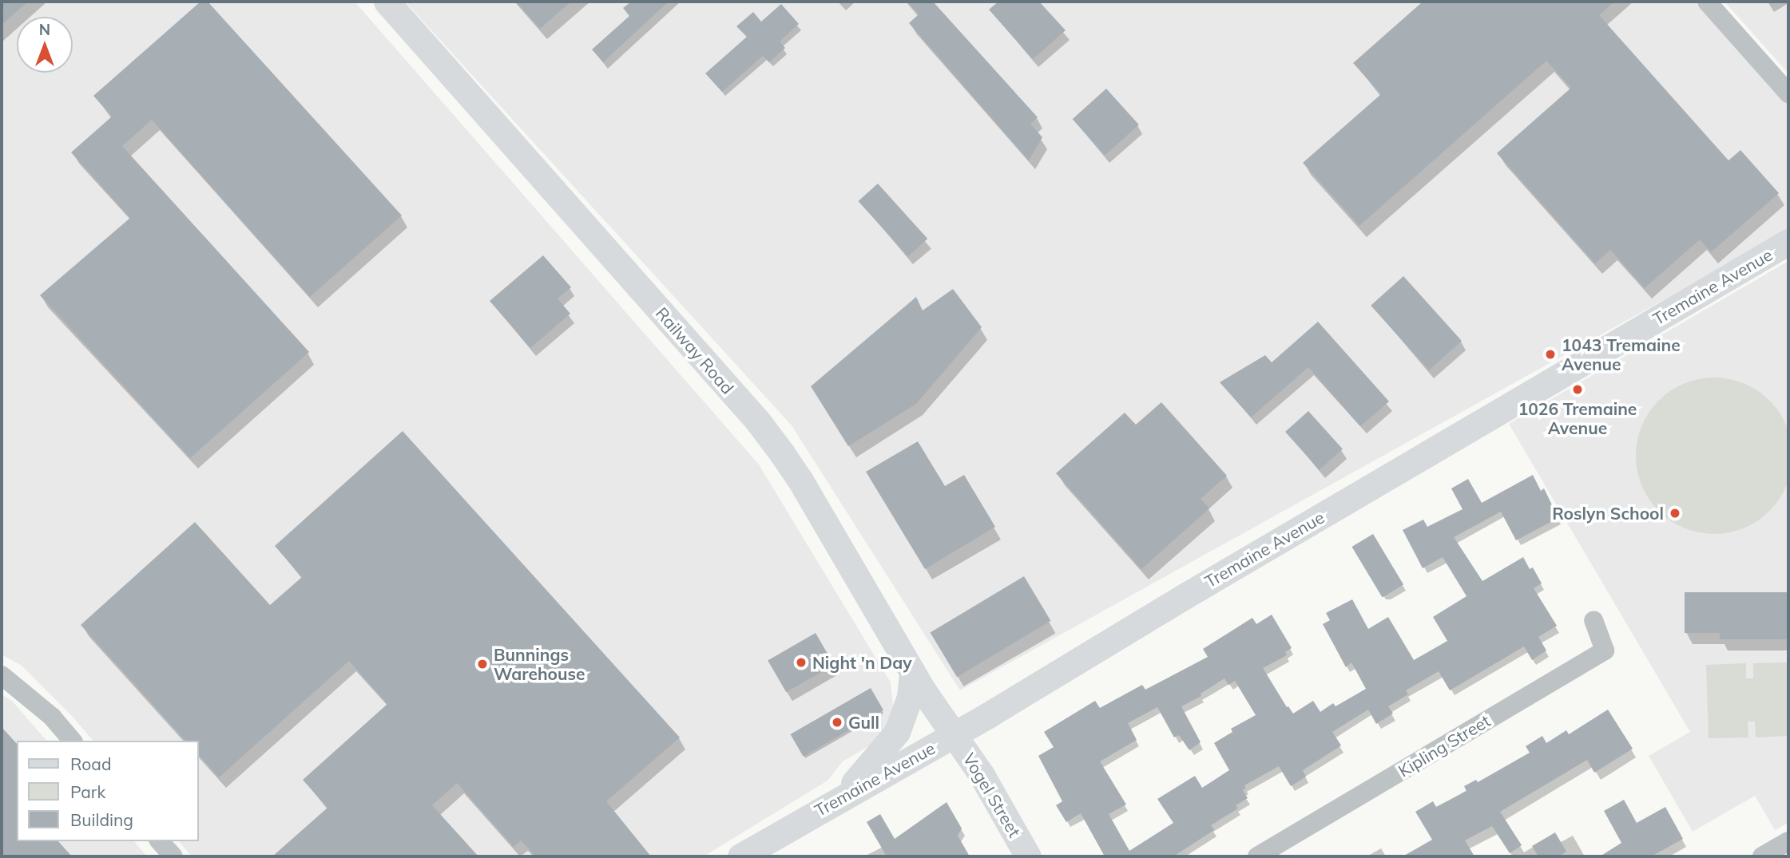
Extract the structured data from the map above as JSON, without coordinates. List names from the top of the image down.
{
  "streets": {
    "main road": ["Tremaine Avenue", "Railway Road", "Vogel Street"],
    "street": ["Kipling Street"]
  },
  "crossings": [
    ["Tremaine Avenue", "Railway Road"],
    ["Tremaine Avenue", "Vogel Street"],
    ["Railway Road", "Vogel Street"]
  ],
  "places": [
    "1043 Tremaine Avenue",
    "1026 Tremaine Avenue",
    "Roslyn School",
    "Night 'n Day",
    "Bunnings Warehouse",
    "Gull"
  ],
  "legend": ["Road", "Park", "Building"],
  "north": "top"
}
